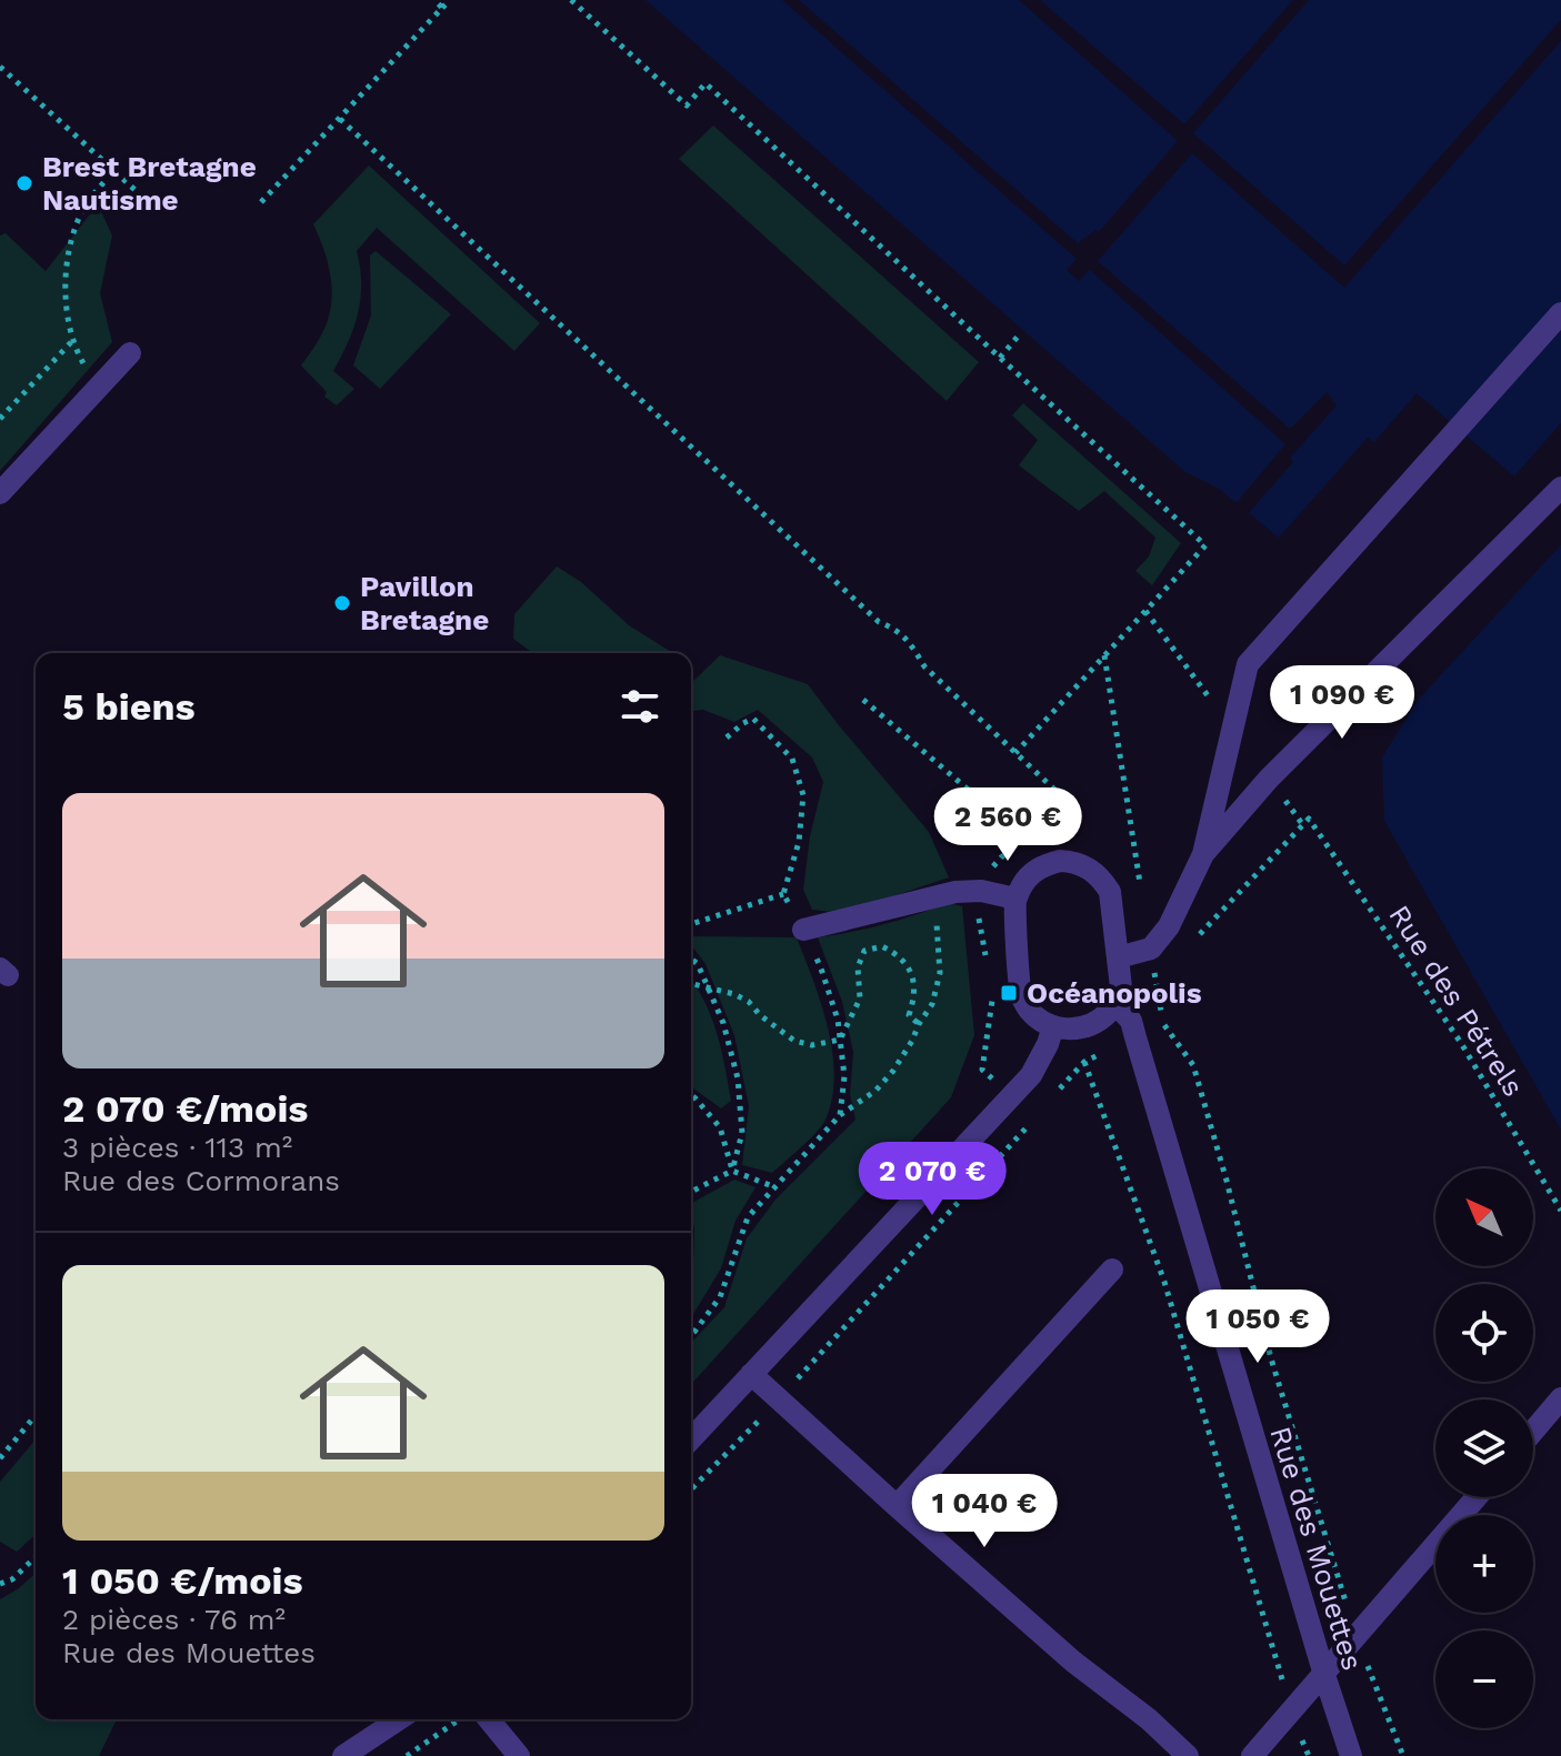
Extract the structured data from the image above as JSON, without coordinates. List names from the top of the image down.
{
  "streets": {
    "street": ["Rue des Mouettes"],
    "path": ["Rue des Pétrels"]
  },
  "places": {
    "other": ["Brest Bretagne Nautisme", "Pavillon Bretagne"],
    "transit": ["Océanopolis"]
  },
  "north": "top left",
  "page": {
    "heading": "5 biens",
    "price": [
      "1 090 €",
      "2 560 €",
      "2 070 €",
      "1 050 €",
      "1 040 €"
    ],
    "list": [
      {
        "name": "2 070 €/mois",
        "note": "3 pièces · 113 m² · Rue des Cormorans"
      },
      {
        "name": "1 050 €/mois",
        "note": "2 pièces · 76 m² · Rue des Mouettes"
      }
    ],
    "map_buttons": ["+", "−"]
  }
}
